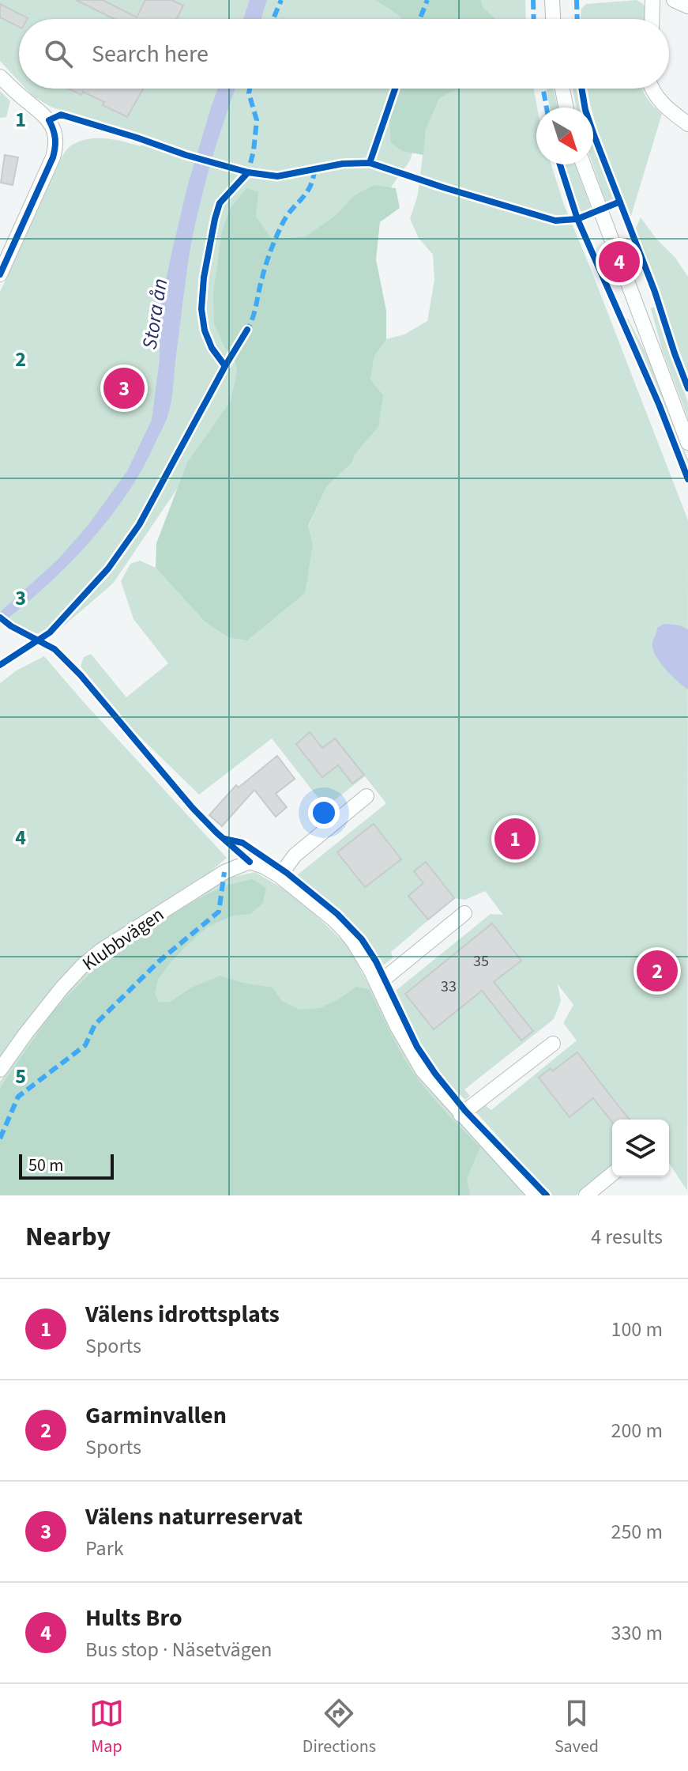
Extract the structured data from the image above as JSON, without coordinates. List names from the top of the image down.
{
  "streets": {
    "street": ["Klubbvägen"]
  },
  "water": ["Stora ån"],
  "house_numbers": ["35", "33"],
  "scale_bar": "50 m",
  "north": "bottom right",
  "page": {
    "search": "Search here",
    "pins": [
      "4",
      "3",
      "1",
      "2"
    ],
    "scale": "50 m",
    "heading": ["Nearby", "4 results"],
    "list": [
      {
        "mark": "1",
        "name": "Välens idrottsplats",
        "note": "Sports",
        "value": "100 m"
      },
      {
        "mark": "2",
        "name": "Garminvallen",
        "note": "Sports",
        "value": "200 m"
      },
      {
        "mark": "3",
        "name": "Välens naturreservat",
        "note": "Park",
        "value": "250 m"
      },
      {
        "mark": "4",
        "name": "Hults Bro",
        "note": "Bus stop · Näsetvägen",
        "value": "330 m"
      }
    ],
    "nav": ["Map", "Directions", "Saved"]
  },
  "grid": {
    "rows": [
      "1",
      "2",
      "3",
      "4",
      "5"
    ]
  }
}
